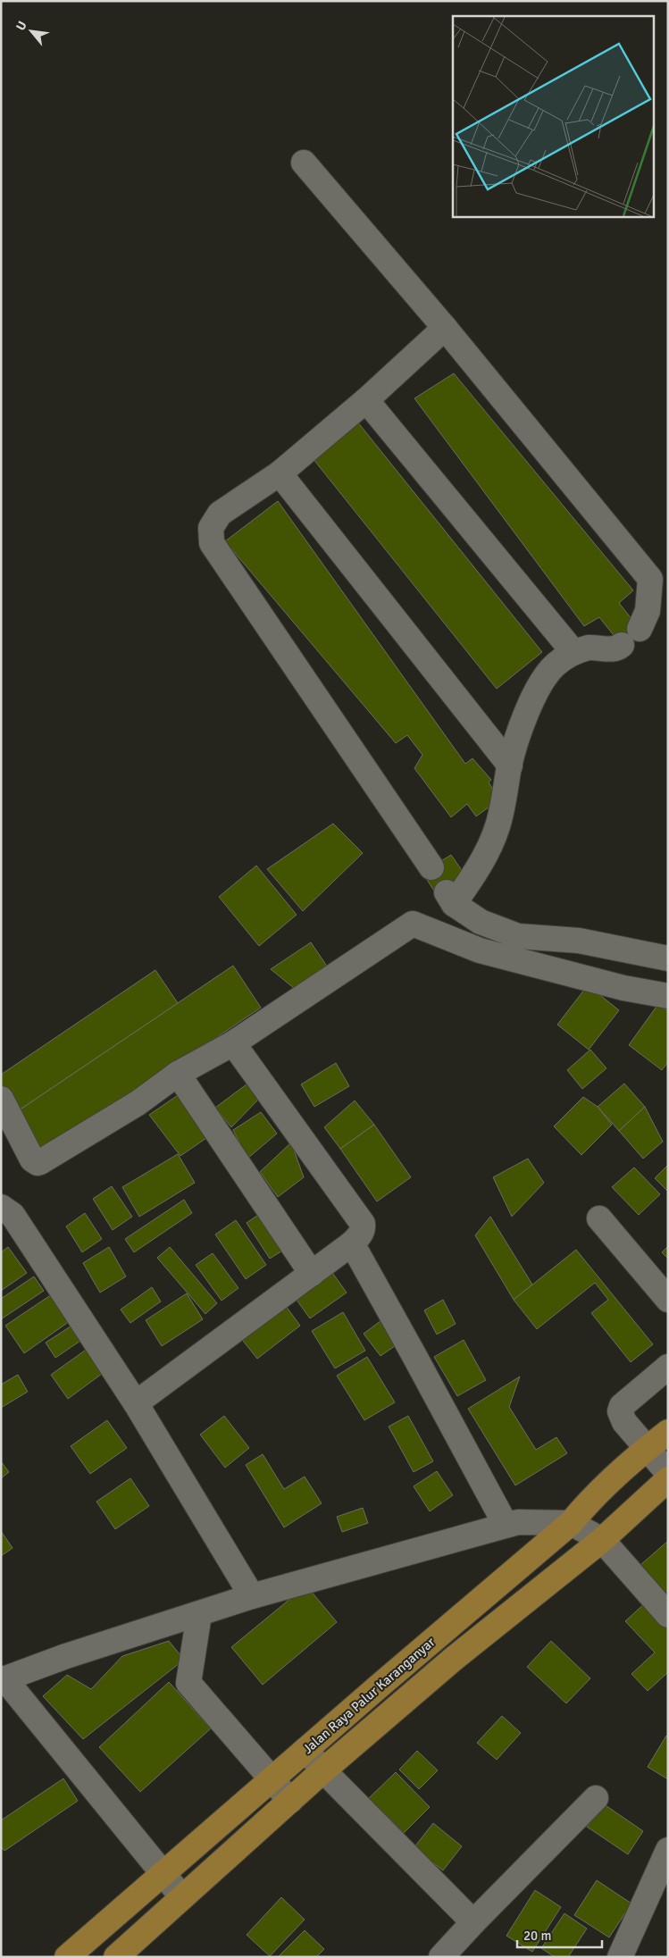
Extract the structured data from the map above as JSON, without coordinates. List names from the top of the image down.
{
  "streets": {
    "main road": ["Jalan Raya Palur Karanganyar"]
  },
  "scale_bar": "20 m",
  "north": "top left"
}
